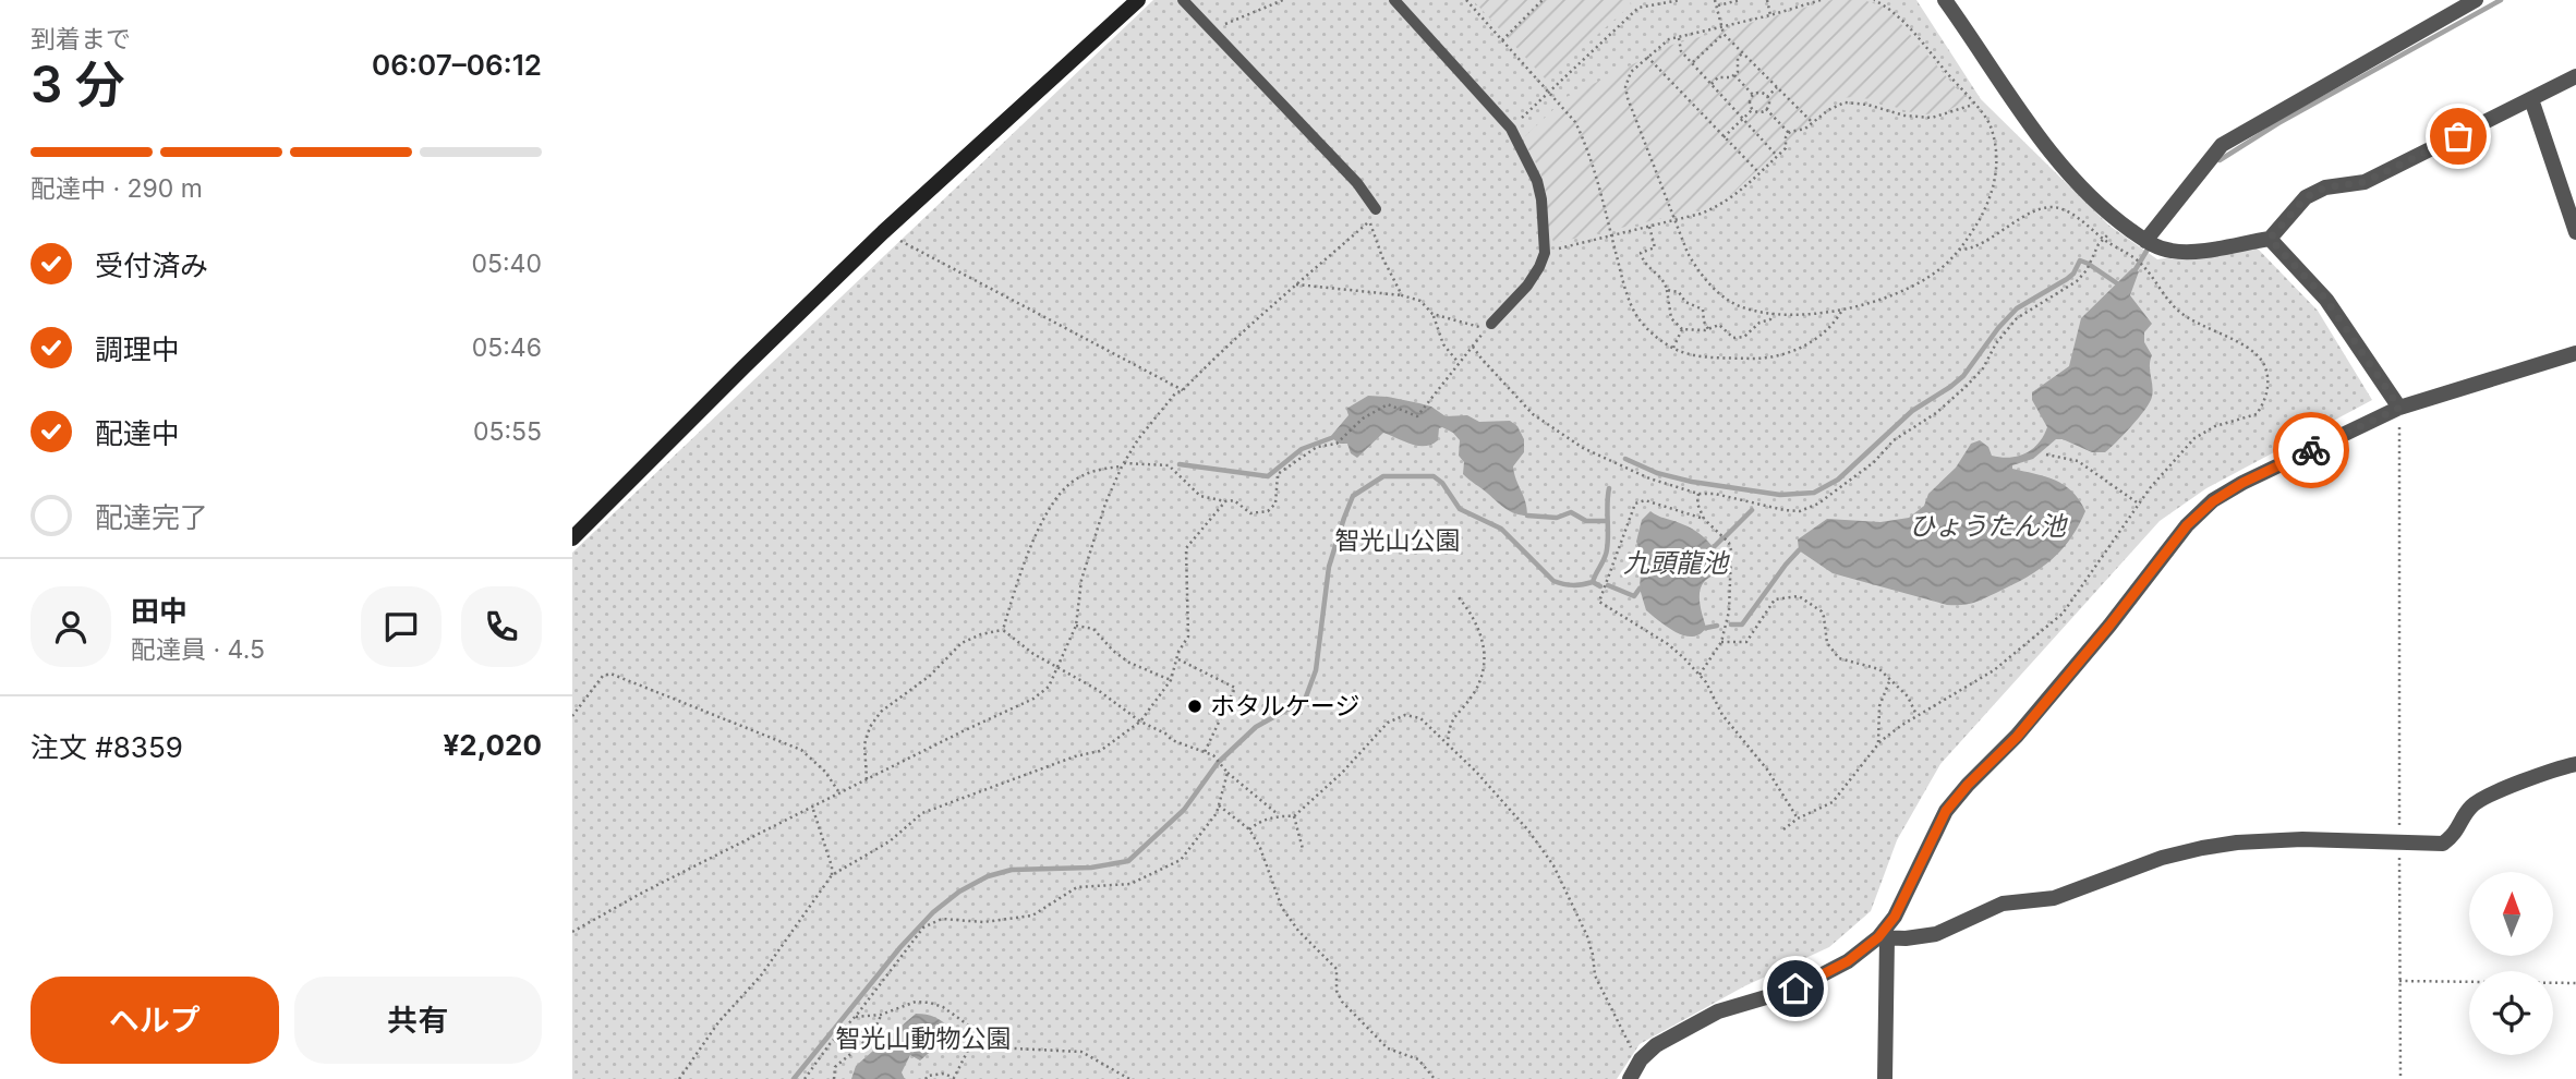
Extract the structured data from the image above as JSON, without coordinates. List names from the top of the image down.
{
  "water": ["ひょうたん池", "九頭龍池"],
  "parks": ["智光山公園", "智光山動物公園"],
  "places": ["ホタルケージ"],
  "north": "top",
  "page": {
    "heading": ["3 分", "到着まで", "06:07–06:12"],
    "panel": [
      "田中",
      "配達員 · 4.5",
      "注文 #8359",
      "¥2,020"
    ],
    "bar": "配達中 · 290 m",
    "list": [
      ["受付済み", "05:40"],
      ["調理中", "05:46"],
      ["配達中", "05:55"],
      "配達完了"
    ],
    "buttons": ["ヘルプ", "共有"]
  }
}
